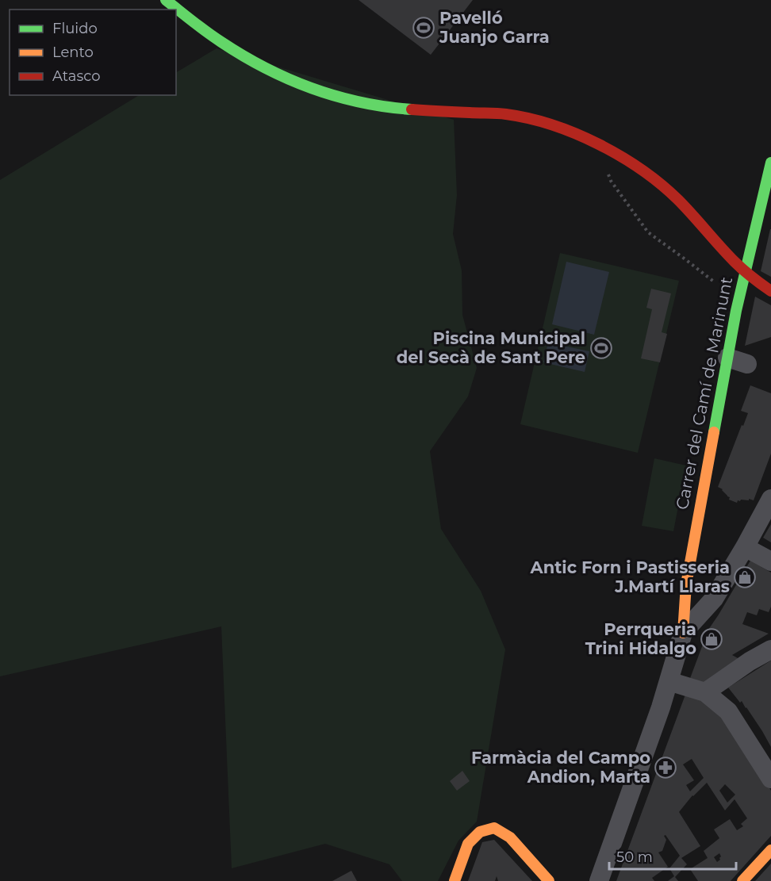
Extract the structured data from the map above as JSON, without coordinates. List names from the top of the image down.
{
  "streets": {
    "street": ["Carrer del Camí de Marinunt"]
  },
  "places": {
    "sports": ["Pavelló Juanjo Garra", "Piscina Municipal del Secà de Sant Pere"],
    "shop": ["Antic Forn i Pastisseria J.Martí Llaras", "Perrqueria Trini Hidalgo"],
    "pharmacy": ["Farmàcia del Campo Andion, Marta"]
  },
  "legend": ["Fluido", "Lento", "Atasco"],
  "scale_bar": "50 m"
}
